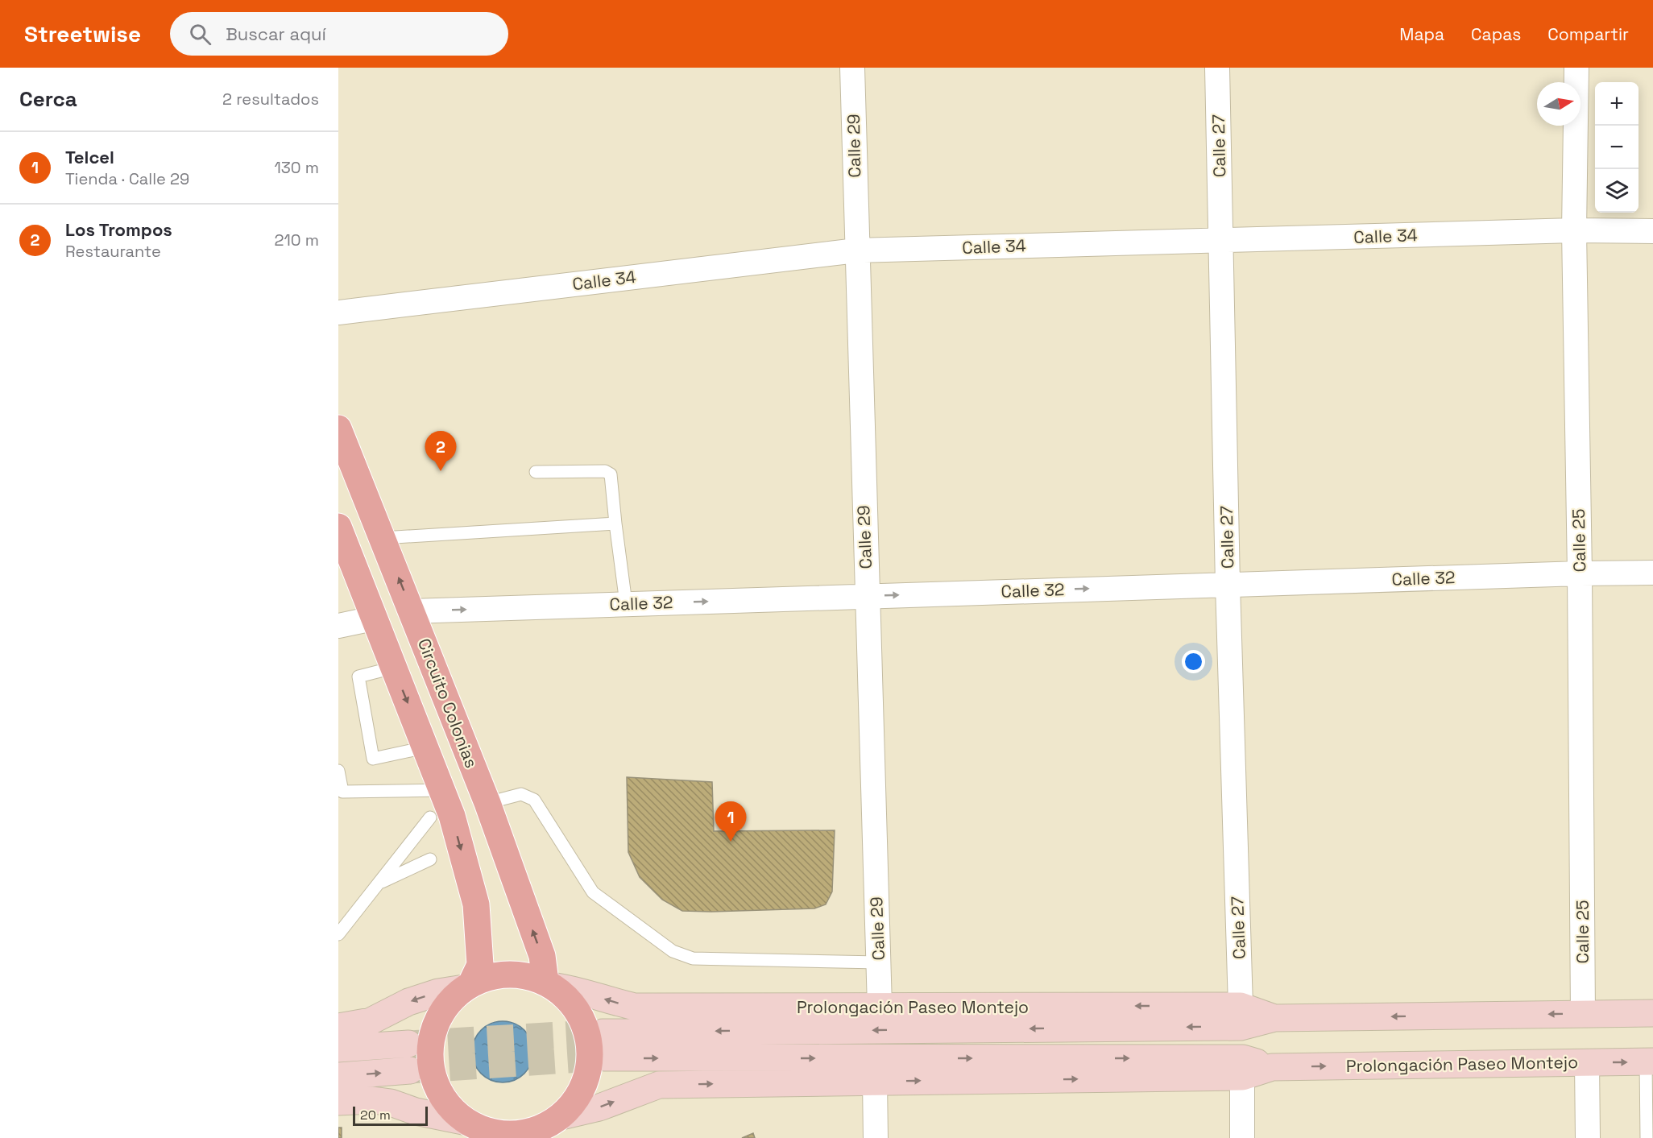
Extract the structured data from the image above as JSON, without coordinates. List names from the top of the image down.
{
  "streets": {
    "main road": ["Circuito Colonias", "Prolongación Paseo Montejo"],
    "street": [
      "Calle 29",
      "Calle 27",
      "Calle 34",
      "Calle 25",
      "Calle 32"
    ]
  },
  "crossings": [
    ["Calle 29", "Calle 34"],
    ["Calle 29", "Calle 32"],
    ["Calle 29", "Prolongación Paseo Montejo"],
    ["Calle 27", "Calle 34"],
    ["Calle 27", "Calle 32"],
    ["Calle 27", "Prolongación Paseo Montejo"],
    ["Calle 34", "Calle 25"],
    ["Calle 25", "Calle 32"],
    ["Calle 25", "Prolongación Paseo Montejo"],
    ["Calle 32", "Circuito Colonias"],
    ["Circuito Colonias", "Prolongación Paseo Montejo"]
  ],
  "one_way": ["Calle 32"],
  "scale_bar": "20 m",
  "north": "right",
  "page": {
    "header": "Streetwise",
    "search": "Buscar aquí",
    "nav": ["Mapa", "Capas", "Compartir"],
    "heading": ["Cerca", "2 resultados"],
    "map_buttons": ["+", "−"],
    "list": [
      {
        "mark": "1",
        "name": "Telcel",
        "note": "Tienda · Calle 29",
        "value": "130 m"
      },
      {
        "mark": "2",
        "name": "Los Trompos",
        "note": "Restaurante",
        "value": "210 m"
      }
    ],
    "pins": ["2", "1"],
    "scale": "20 m"
  }
}
